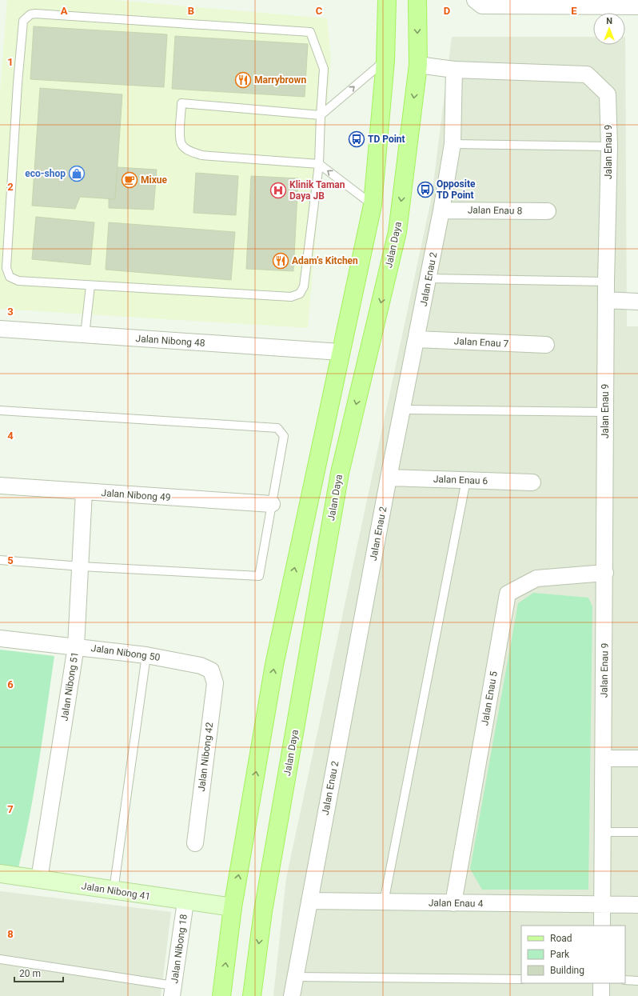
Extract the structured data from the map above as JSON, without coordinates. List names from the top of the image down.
{
  "streets": {
    "main road": ["Jalan Daya", "Jalan Nibong 41"],
    "street": [
      "Jalan Enau 9",
      "Jalan Enau 8",
      "Jalan Enau 2",
      "Jalan Nibong 48",
      "Jalan Enau 7",
      "Jalan Enau 6",
      "Jalan Nibong 49",
      "Jalan Nibong 50",
      "Jalan Nibong 51",
      "Jalan Enau 5",
      "Jalan Nibong 42",
      "Jalan Enau 4",
      "Jalan Nibong 18"
    ]
  },
  "crossings": [
    ["Jalan Enau 9", "Jalan Daya"],
    ["Jalan Enau 9", "Jalan Enau 2"],
    ["Jalan Enau 9", "Jalan Enau 5"],
    ["Jalan Enau 9", "Jalan Enau 4"],
    ["Jalan Enau 8", "Jalan Enau 2"],
    ["Jalan Enau 2", "Jalan Enau 7"],
    ["Jalan Enau 2", "Jalan Enau 6"],
    ["Jalan Enau 2", "Jalan Enau 4"],
    ["Jalan Nibong 49", "Jalan Nibong 51"],
    ["Jalan Nibong 50", "Jalan Nibong 51"],
    ["Jalan Nibong 50", "Jalan Nibong 42"],
    ["Jalan Nibong 51", "Jalan Nibong 41"],
    ["Jalan Enau 5", "Jalan Enau 4"],
    ["Jalan Nibong 41", "Jalan Nibong 18"]
  ],
  "places": {
    "restaurant": ["Marrybrown", "Adam’s Kitchen"],
    "bus stop": ["TD Point", "Opposite TD Point"],
    "shop": ["eco-shop"],
    "cafe": ["Mixue"],
    "hospital": ["Klinik Taman Daya JB"]
  },
  "legend": ["Road", "Park", "Building"],
  "scale_bar": "20 m",
  "north": "top",
  "grid": {
    "columns": [
      "A",
      "B",
      "C",
      "D",
      "E"
    ],
    "rows": [
      "1",
      "2",
      "3",
      "4",
      "5",
      "6",
      "7",
      "8"
    ]
  }
}
